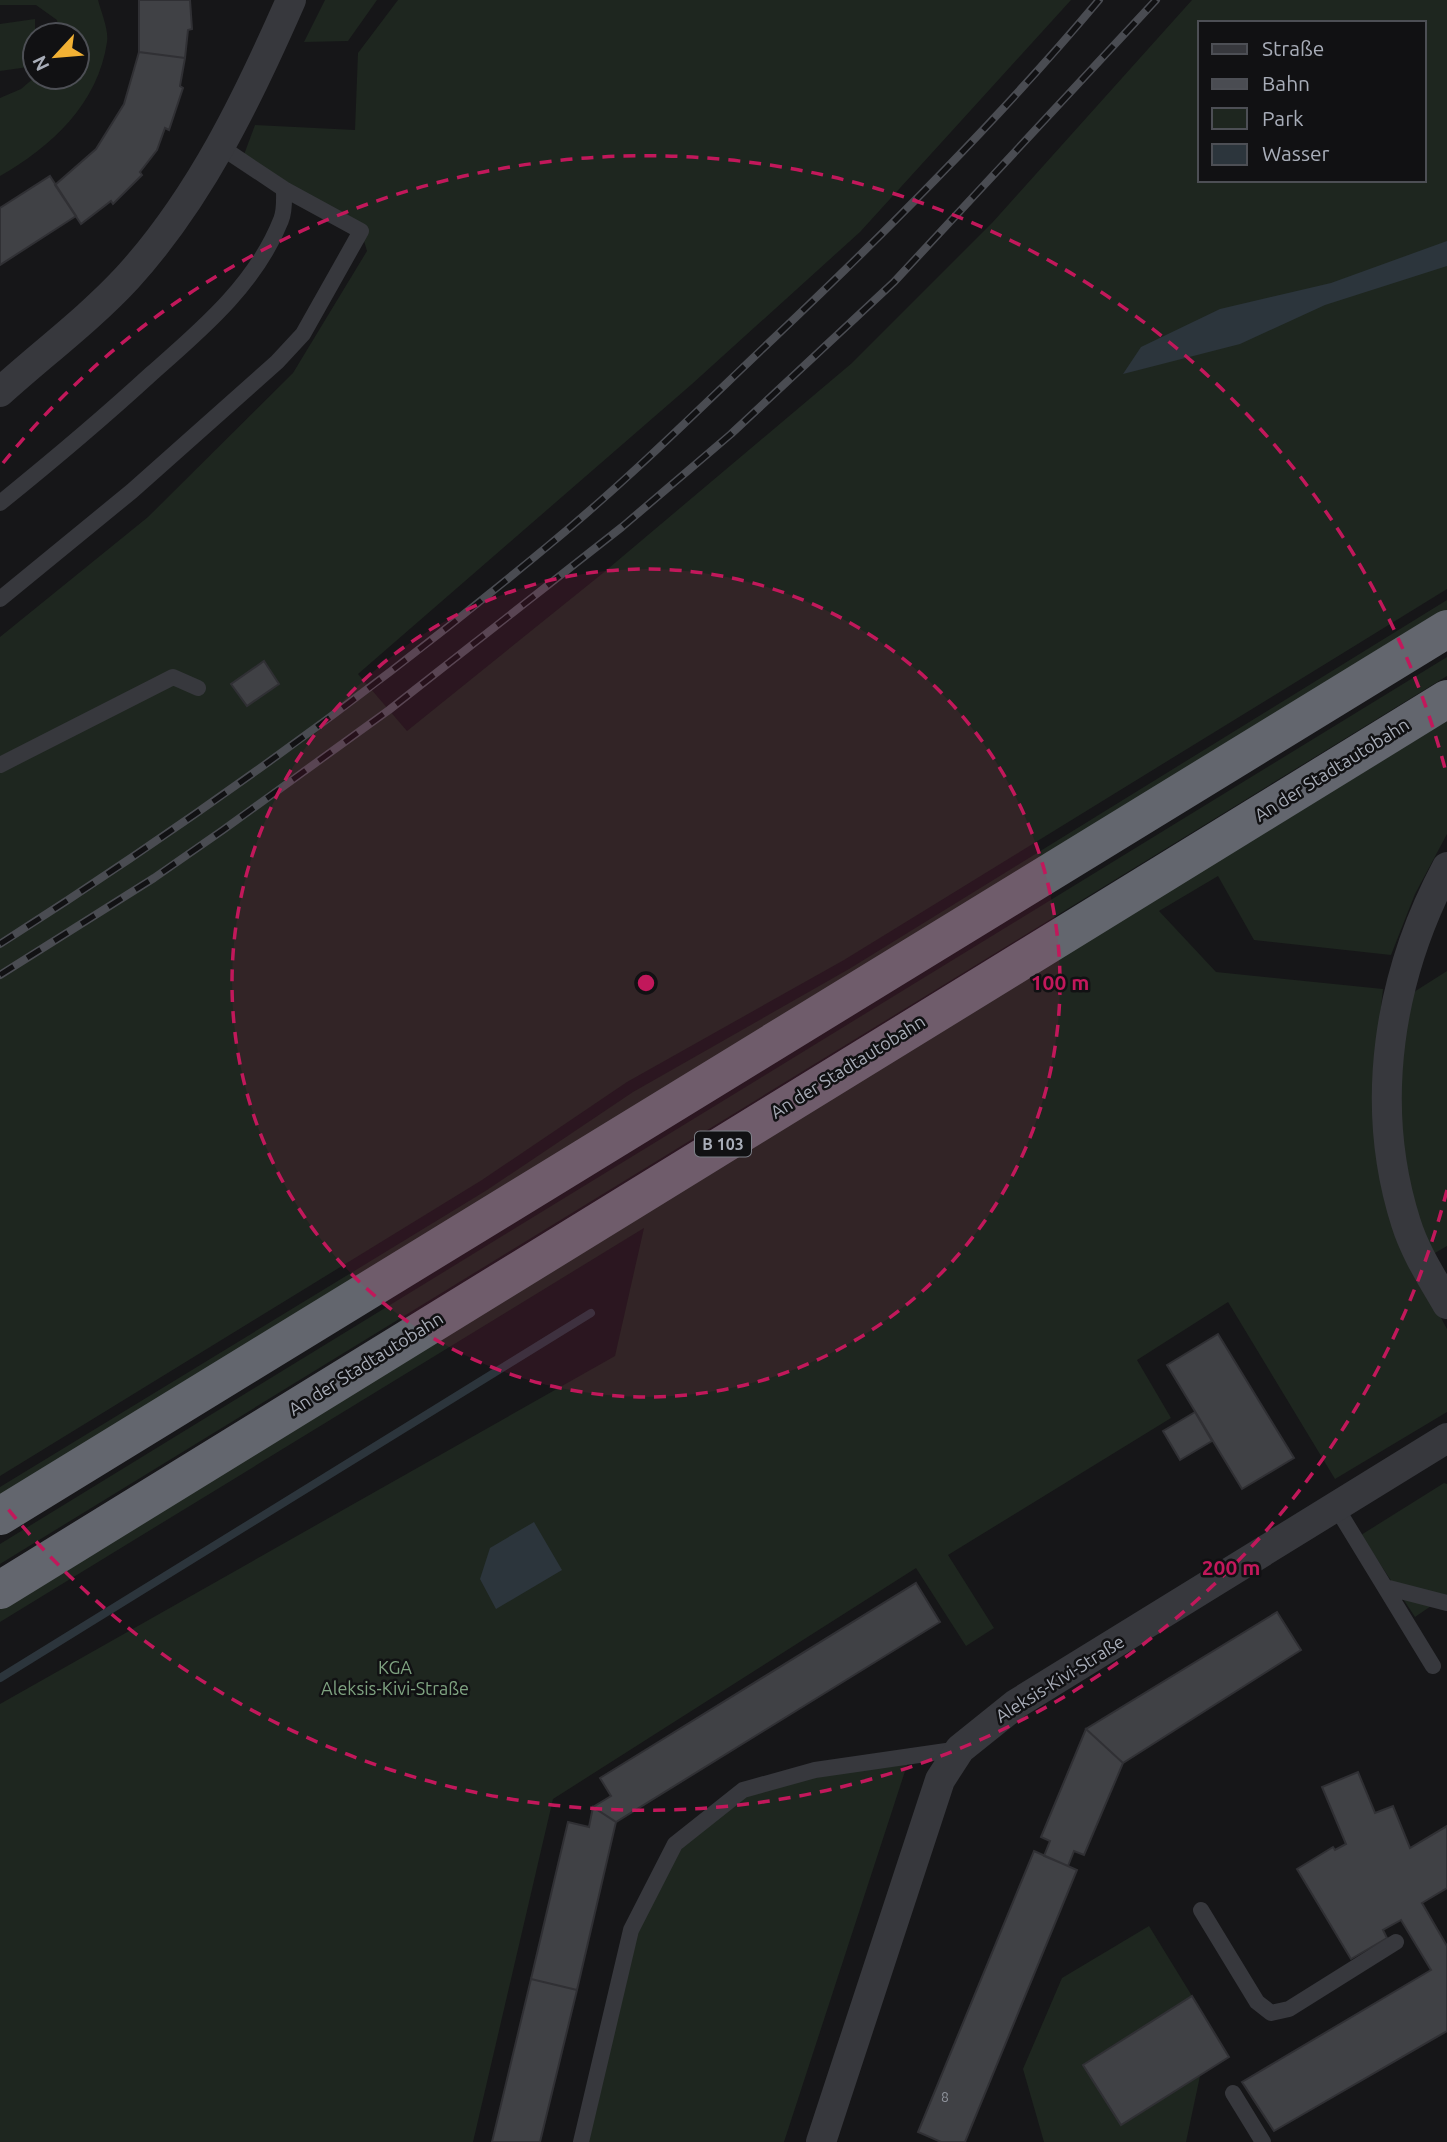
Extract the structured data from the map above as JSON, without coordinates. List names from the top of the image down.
{
  "streets": {
    "highway": ["An der Stadtautobahn", "B 103"],
    "street": ["Aleksis-Kivi-Straße"]
  },
  "parks": ["KGA Aleksis-Kivi-Straße"],
  "house_numbers": ["8"],
  "legend": [
    "Straße",
    "Bahn",
    "Park",
    "Wasser"
  ],
  "north": "bottom left",
  "rings": ["100 m", "200 m"]
}
